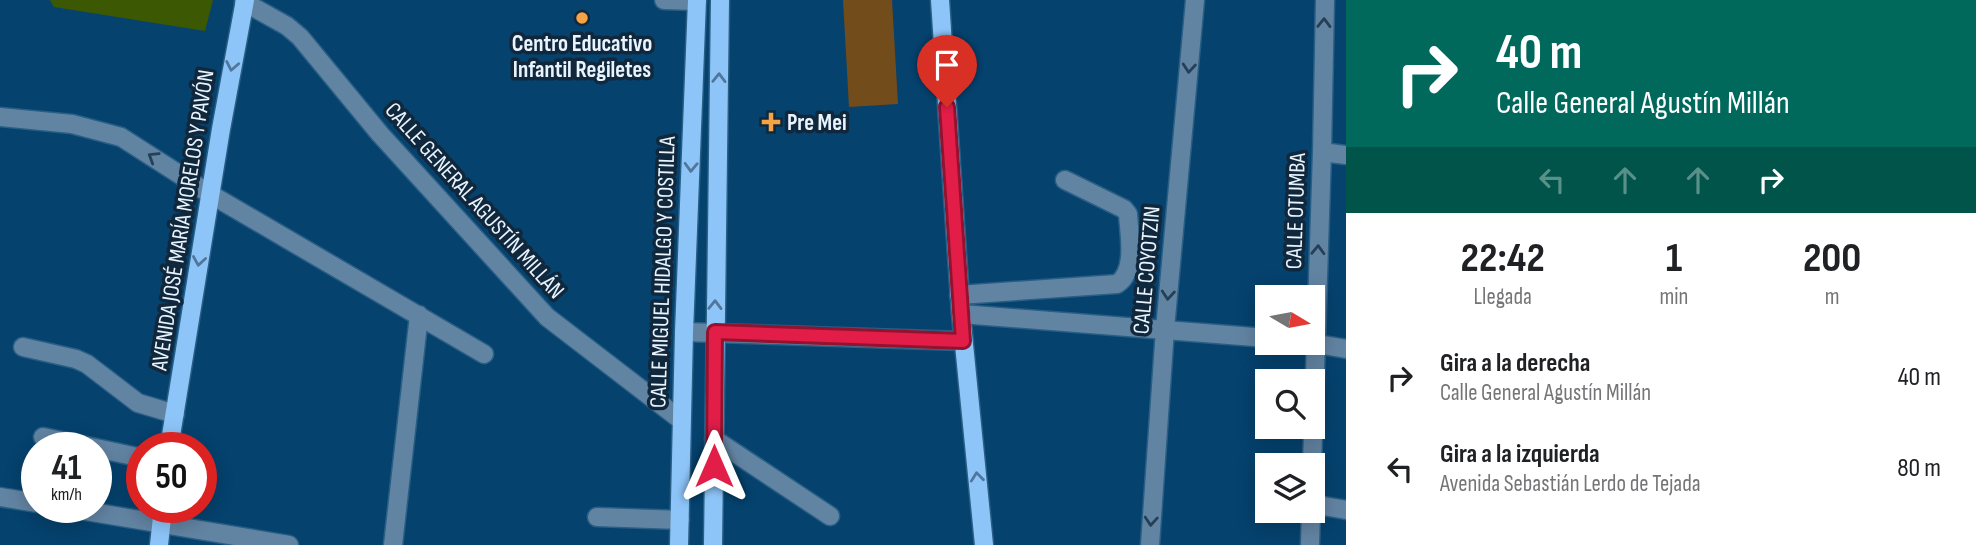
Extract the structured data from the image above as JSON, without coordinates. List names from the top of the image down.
{
  "streets": {
    "main road": ["AVENIDA JOSÉ MARÍA MORELOS Y PAVÓN", "CALLE MIGUEL HIDALGO Y COSTILLA"],
    "street": ["CALLE GENERAL AGUSTÍN MILLÁN", "CALLE OTUMBA", "CALLE COYOTZIN"]
  },
  "crossings": [
    ["CALLE GENERAL AGUSTÍN MILLÁN", "AVENIDA JOSÉ MARÍA MORELOS Y PAVÓN"],
    ["CALLE GENERAL AGUSTÍN MILLÁN", "CALLE MIGUEL HIDALGO Y COSTILLA"]
  ],
  "one_way": ["CALLE OTUMBA", "AVENIDA JOSÉ MARÍA MORELOS Y PAVÓN", "CALLE COYOTZIN"],
  "places": {
    "other": ["Centro Educativo Infantil Regiletes"],
    "health": ["Pre Mei"]
  },
  "north": "right",
  "page": {
    "turn": ["40 m", "Calle General Agustín Millán"],
    "eta": [
      "22:42",
      "Llegada",
      "1",
      "min",
      "200",
      "m"
    ],
    "list": [
      {
        "name": "Gira a la derecha",
        "note": "Calle General Agustín Millán",
        "value": "40 m"
      },
      {
        "name": "Gira a la izquierda",
        "note": "Avenida Sebastián Lerdo de Tejada",
        "value": "80 m"
      }
    ],
    "speed": "41 km/h",
    "limit": "50"
  }
}
